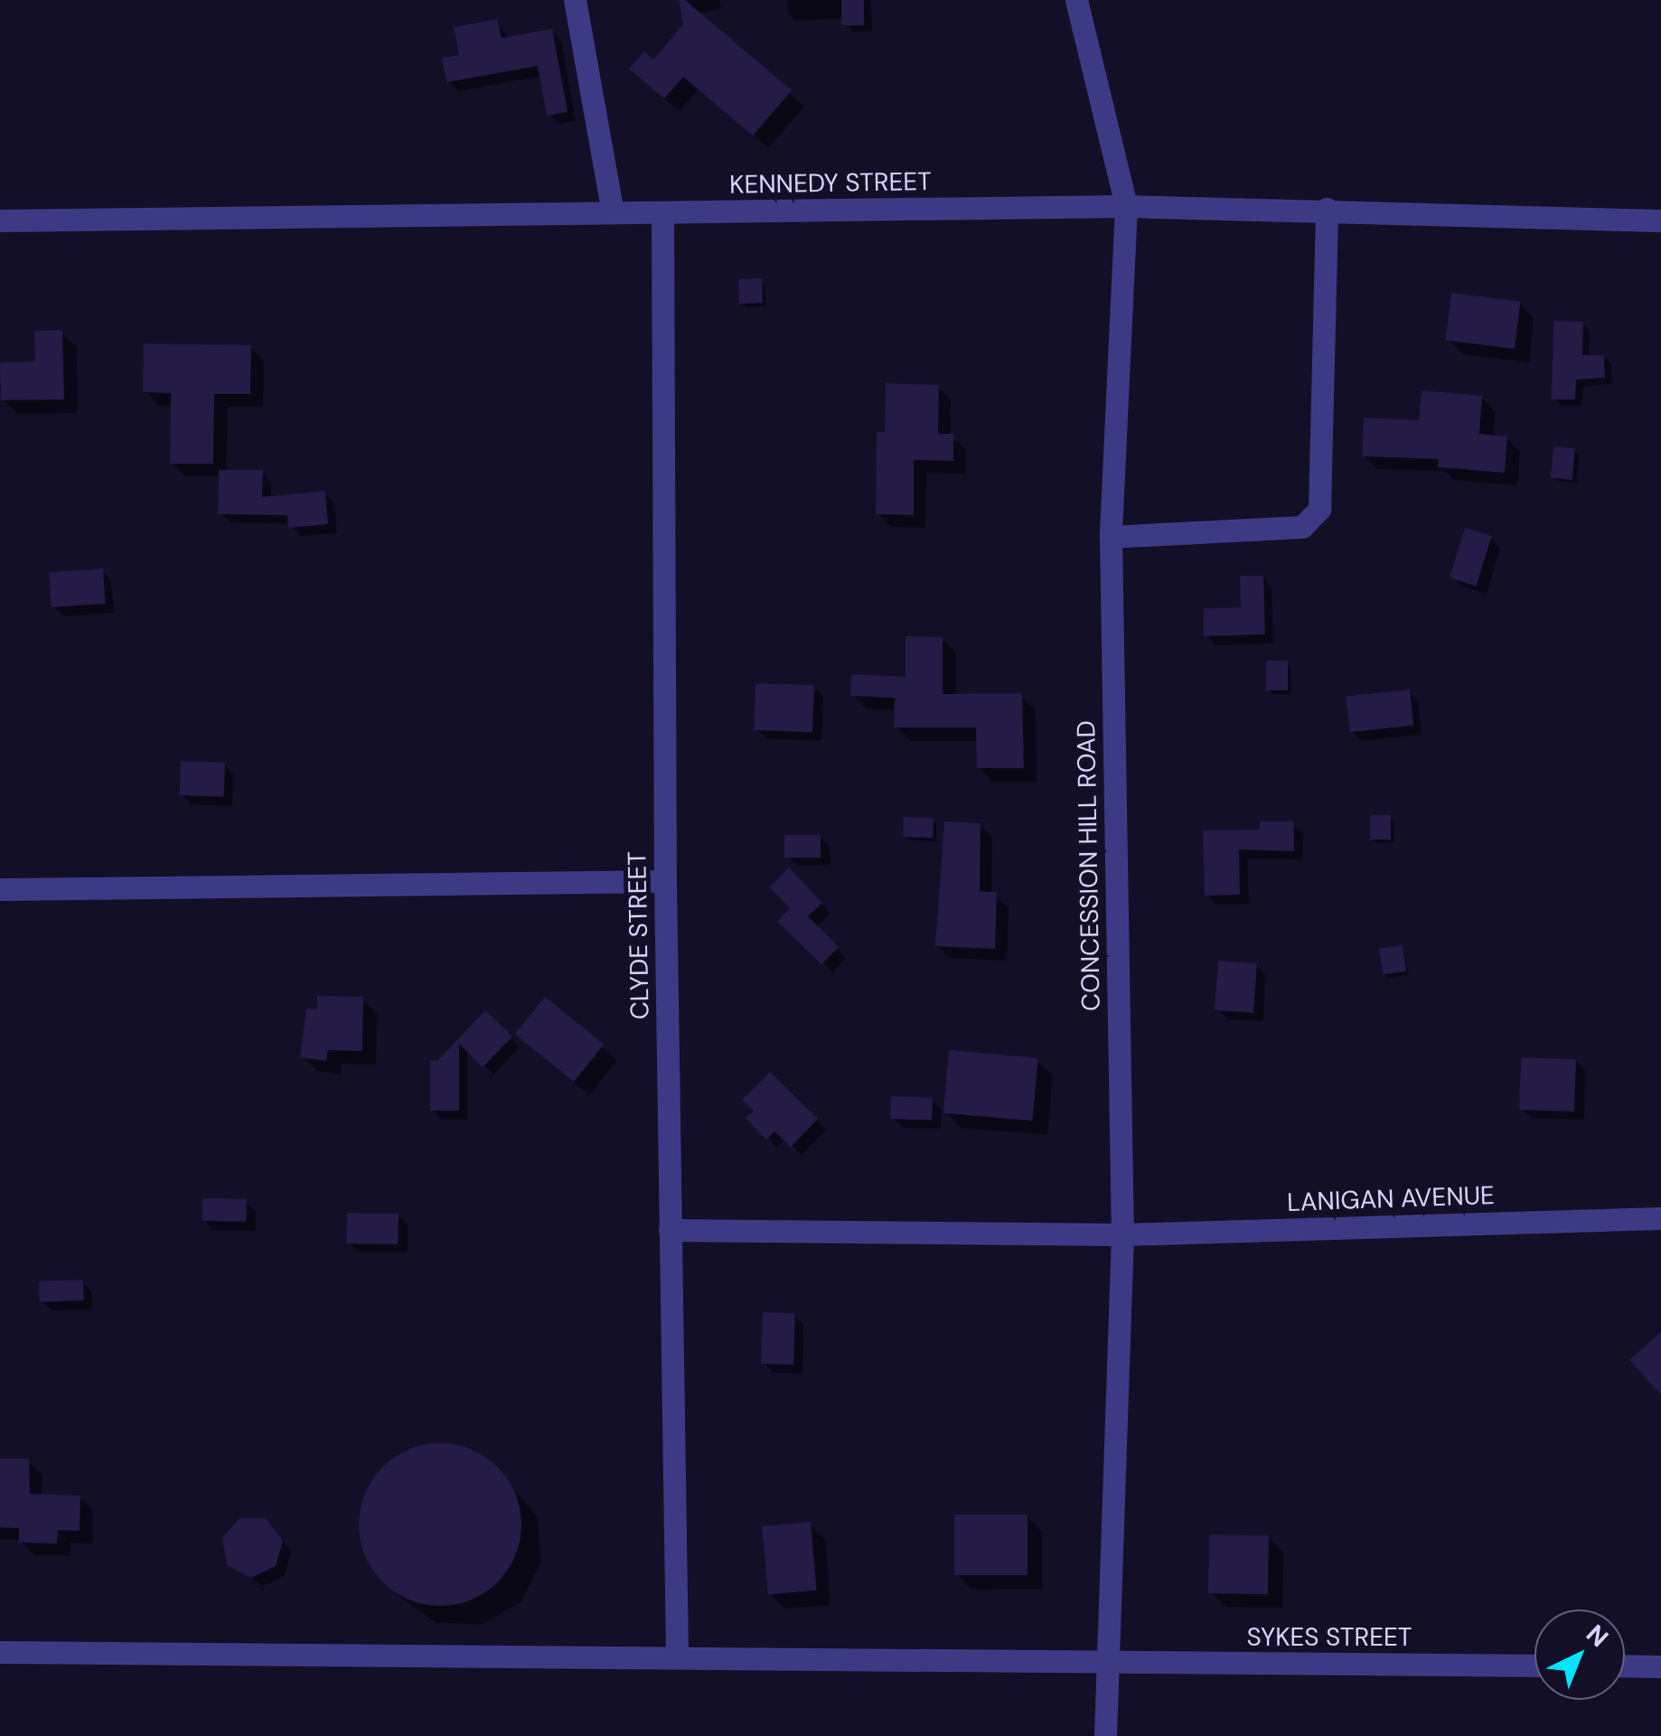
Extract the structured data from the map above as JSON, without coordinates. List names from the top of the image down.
{
  "streets": {
    "street": [
      "KENNEDY STREET",
      "CONCESSION HILL ROAD",
      "CLYDE STREET",
      "LANIGAN AVENUE",
      "SYKES STREET"
    ]
  },
  "crossings": [
    ["KENNEDY STREET", "CONCESSION HILL ROAD"],
    ["KENNEDY STREET", "CLYDE STREET"],
    ["CONCESSION HILL ROAD", "LANIGAN AVENUE"],
    ["CONCESSION HILL ROAD", "SYKES STREET"],
    ["CLYDE STREET", "LANIGAN AVENUE"],
    ["CLYDE STREET", "SYKES STREET"]
  ],
  "north": "top right"
}
